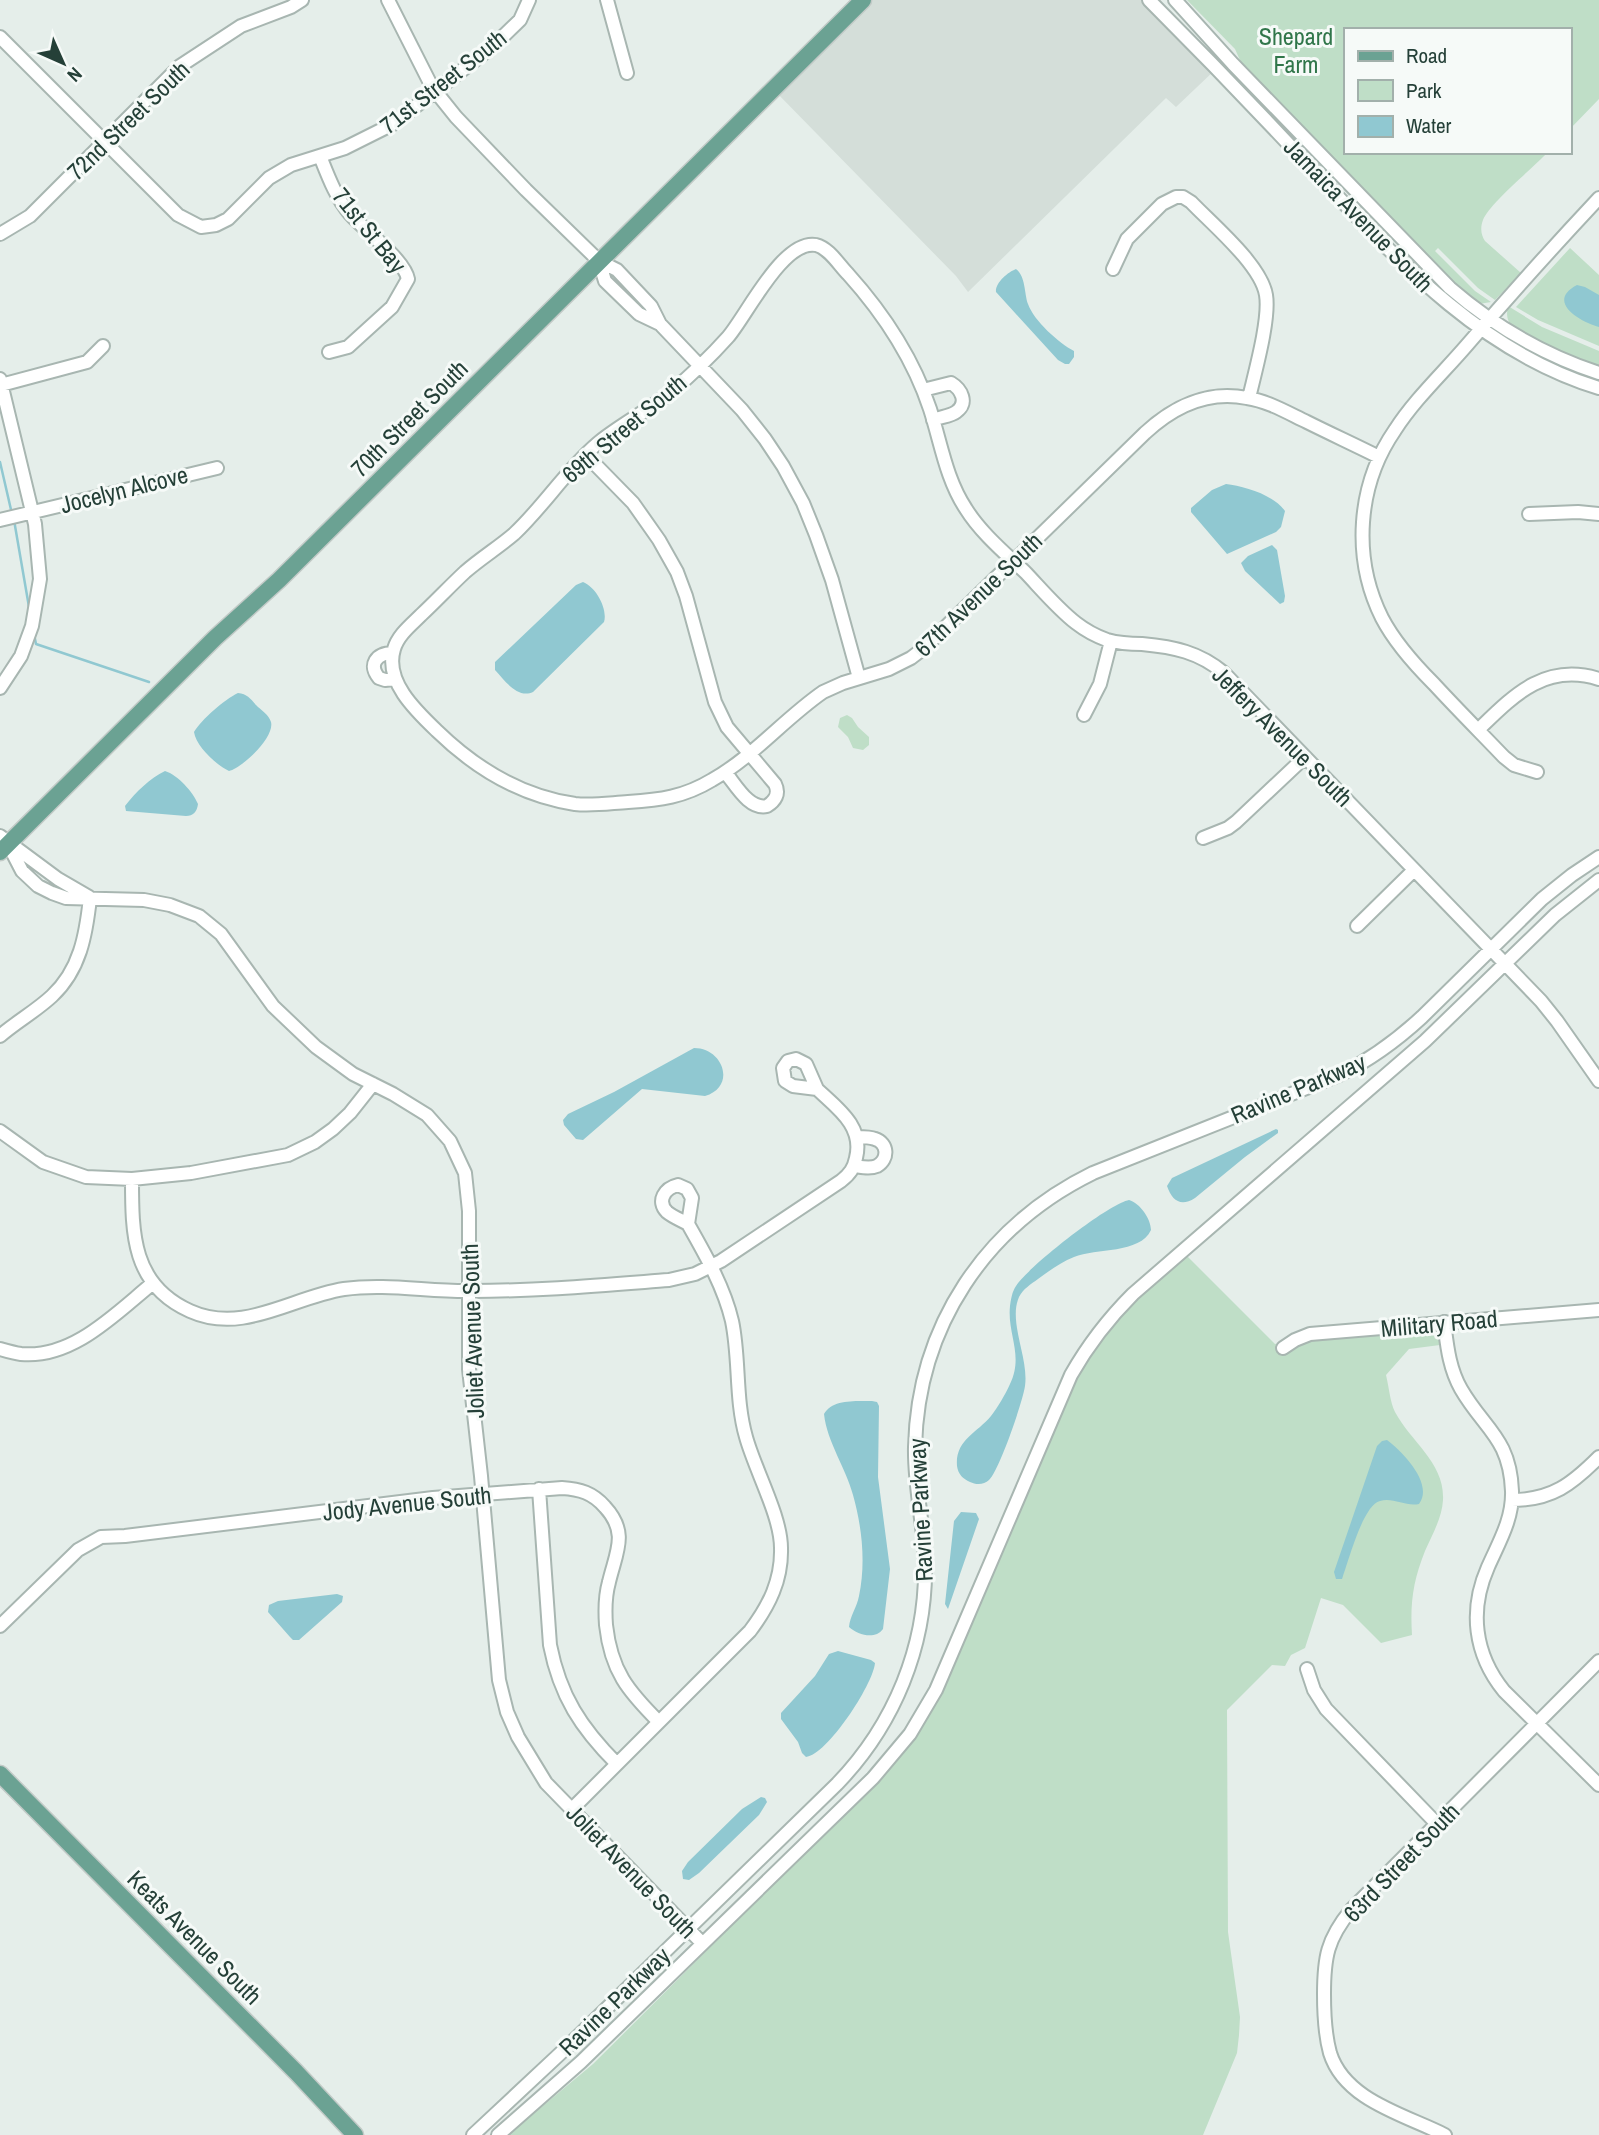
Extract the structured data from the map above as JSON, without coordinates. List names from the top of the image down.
{
  "streets": {
    "main road": ["70th Street South", "Keats Avenue South"],
    "street": [
      "71st Street South",
      "72nd Street South",
      "Jamaica Avenue South",
      "71st St Bay",
      "69th Street South",
      "Jocelyn Alcove",
      "67th Avenue South",
      "Jeffery Avenue South",
      "Ravine Parkway",
      "Military Road",
      "Joliet Avenue South",
      "Jody Avenue South",
      "63rd Street South"
    ]
  },
  "crossings": [
    ["71st Street South", "72nd Street South"],
    ["71st Street South", "71st St Bay"],
    ["70th Street South", "Joliet Avenue South"],
    ["69th Street South", "67th Avenue South"],
    ["69th Street South", "Jeffery Avenue South"],
    ["67th Avenue South", "Jeffery Avenue South"],
    ["Jeffery Avenue South", "Ravine Parkway"],
    ["Ravine Parkway", "Joliet Avenue South"],
    ["Joliet Avenue South", "Jody Avenue South"]
  ],
  "parks": ["Shepard Farm"],
  "legend": ["Road", "Park", "Water"],
  "north": "bottom right"
}
